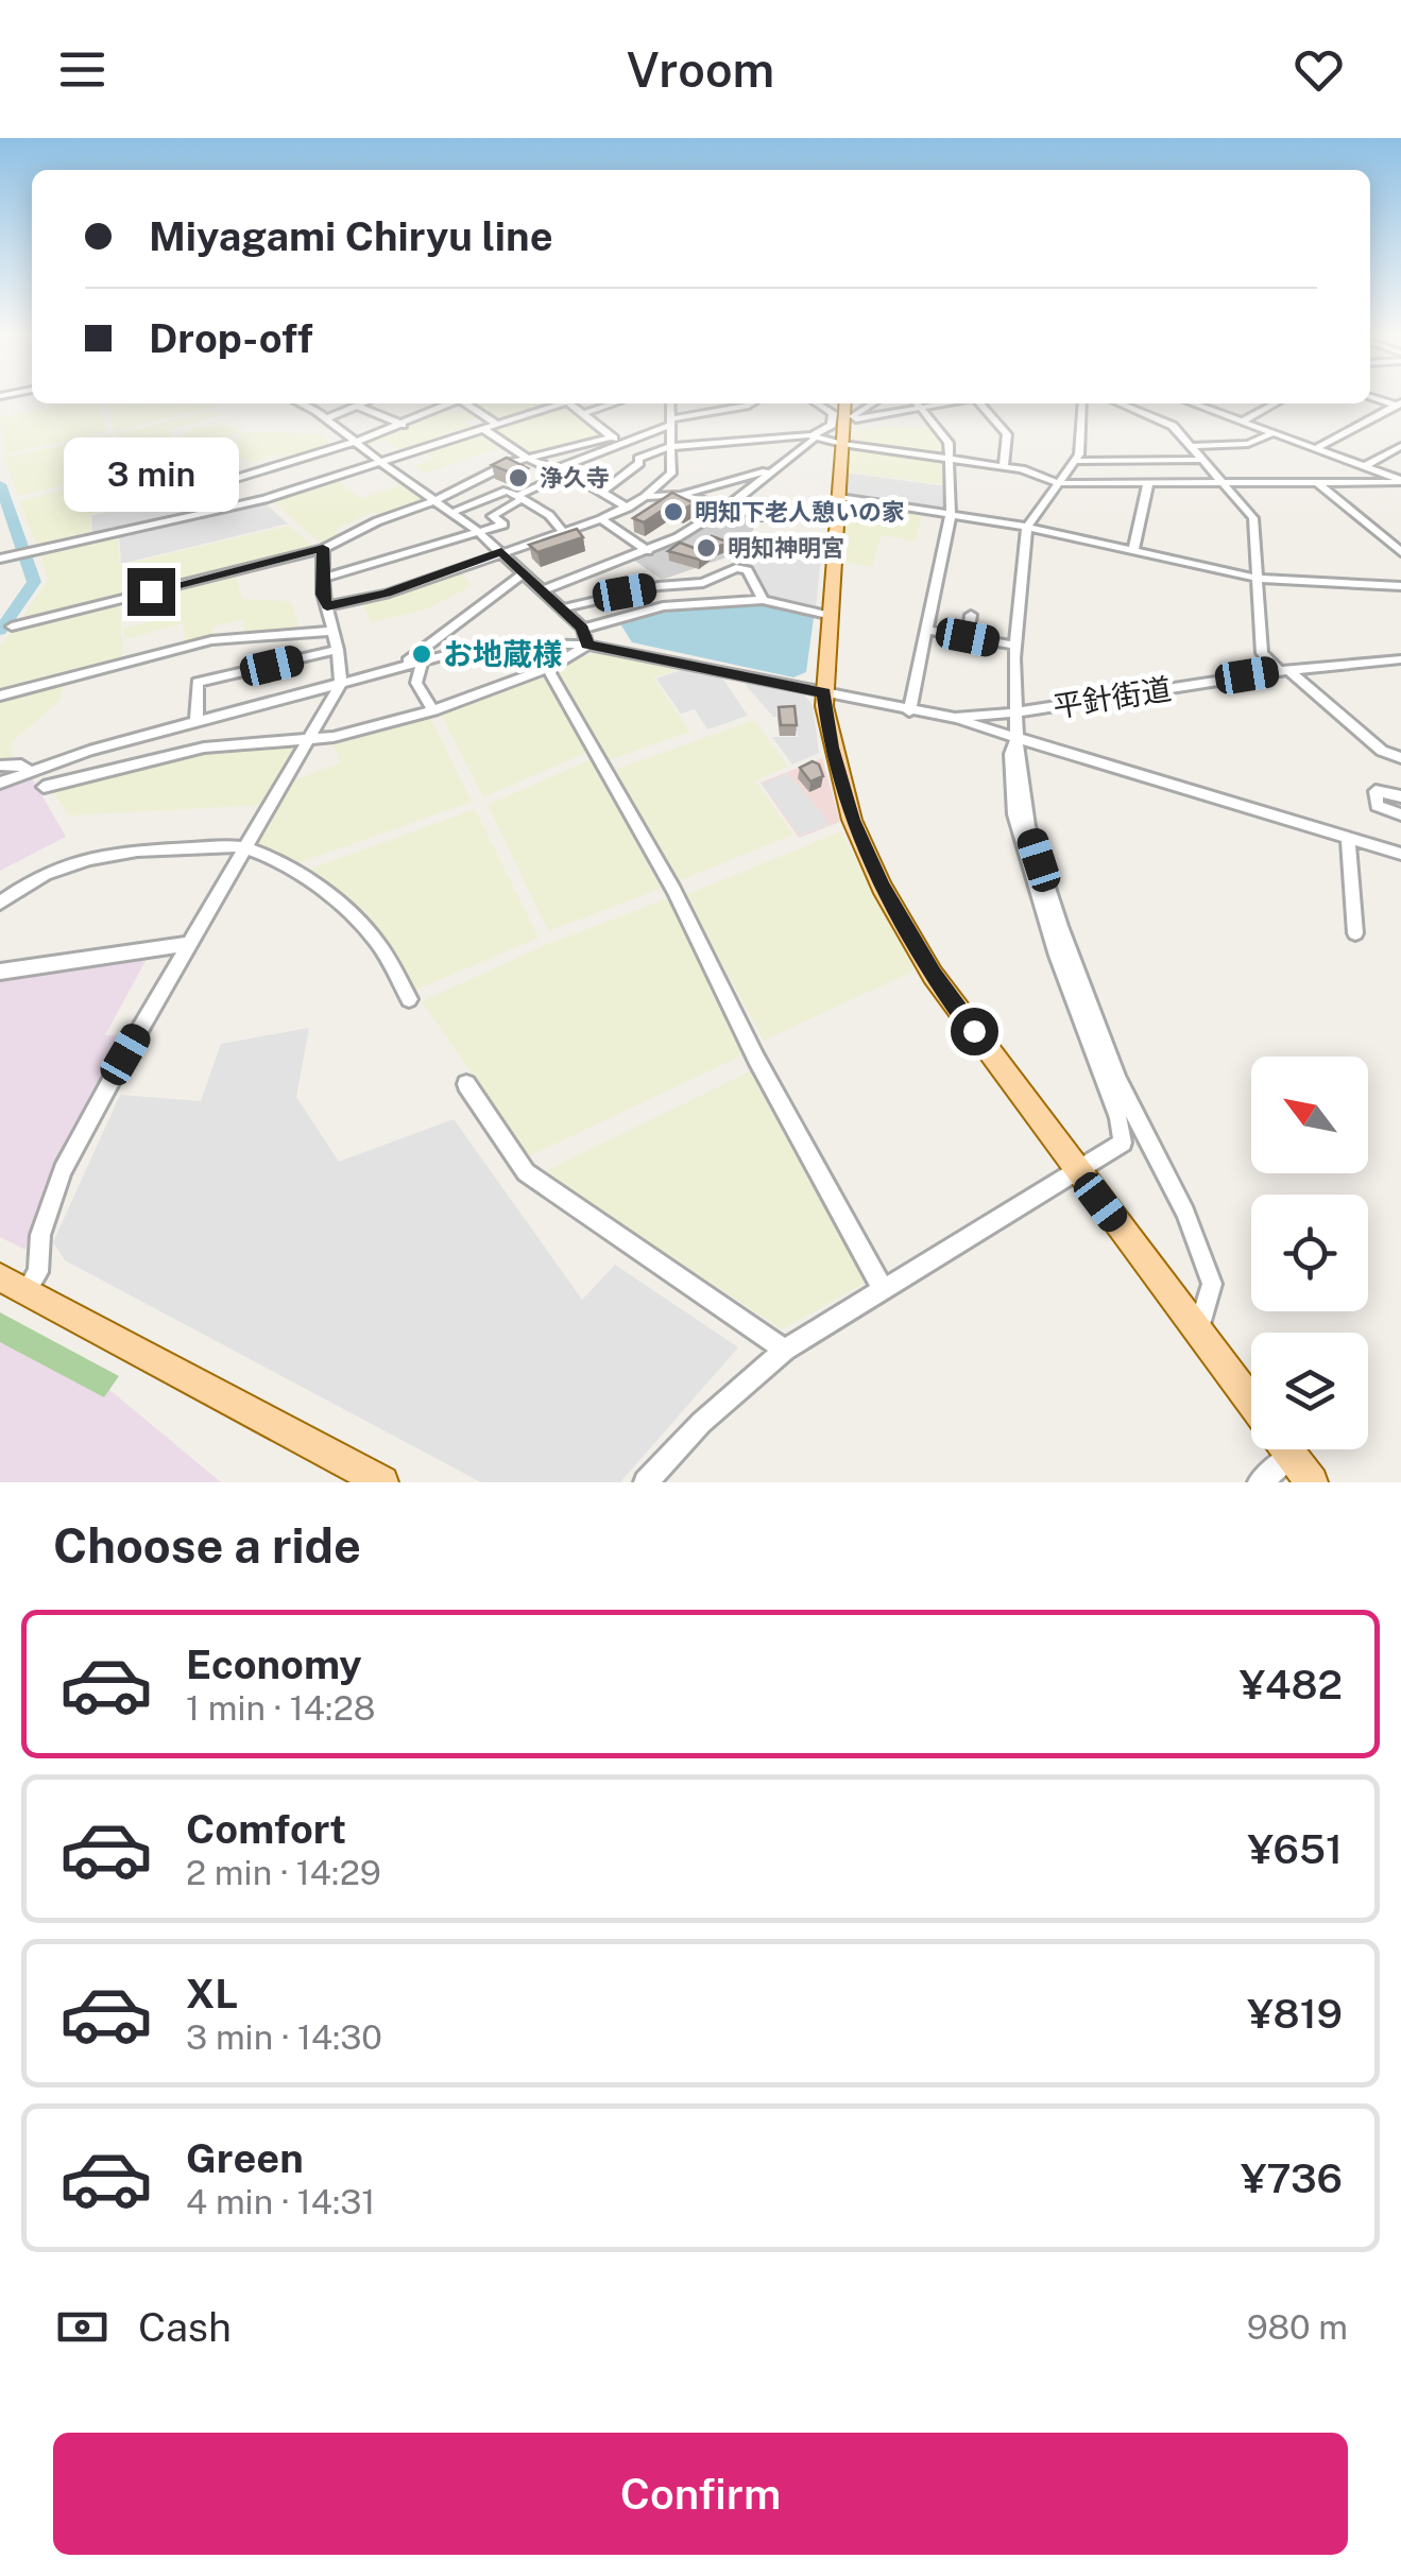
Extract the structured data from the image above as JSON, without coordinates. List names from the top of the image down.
{
  "streets": {
    "street": ["平針街道"]
  },
  "places": [
    "浄久寺",
    "明知下老人憩いの家",
    "明知神明宮",
    "お地蔵様"
  ],
  "north": "top left",
  "page": {
    "header": "Vroom",
    "banner": ["Miyagami Chiryu line", "Drop-off"],
    "bubble": "3 min",
    "heading": "Choose a ride",
    "list": [
      {
        "name": "Economy",
        "note": "1 min · 14:28",
        "value": "¥482"
      },
      {
        "name": "Comfort",
        "note": "2 min · 14:29",
        "value": "¥651"
      },
      {
        "name": "XL",
        "note": "3 min · 14:30",
        "value": "¥819"
      },
      {
        "name": "Green",
        "note": "4 min · 14:31",
        "value": "¥736"
      }
    ],
    "pay": ["Cash", "980 m"],
    "buttons": "Confirm"
  }
}
